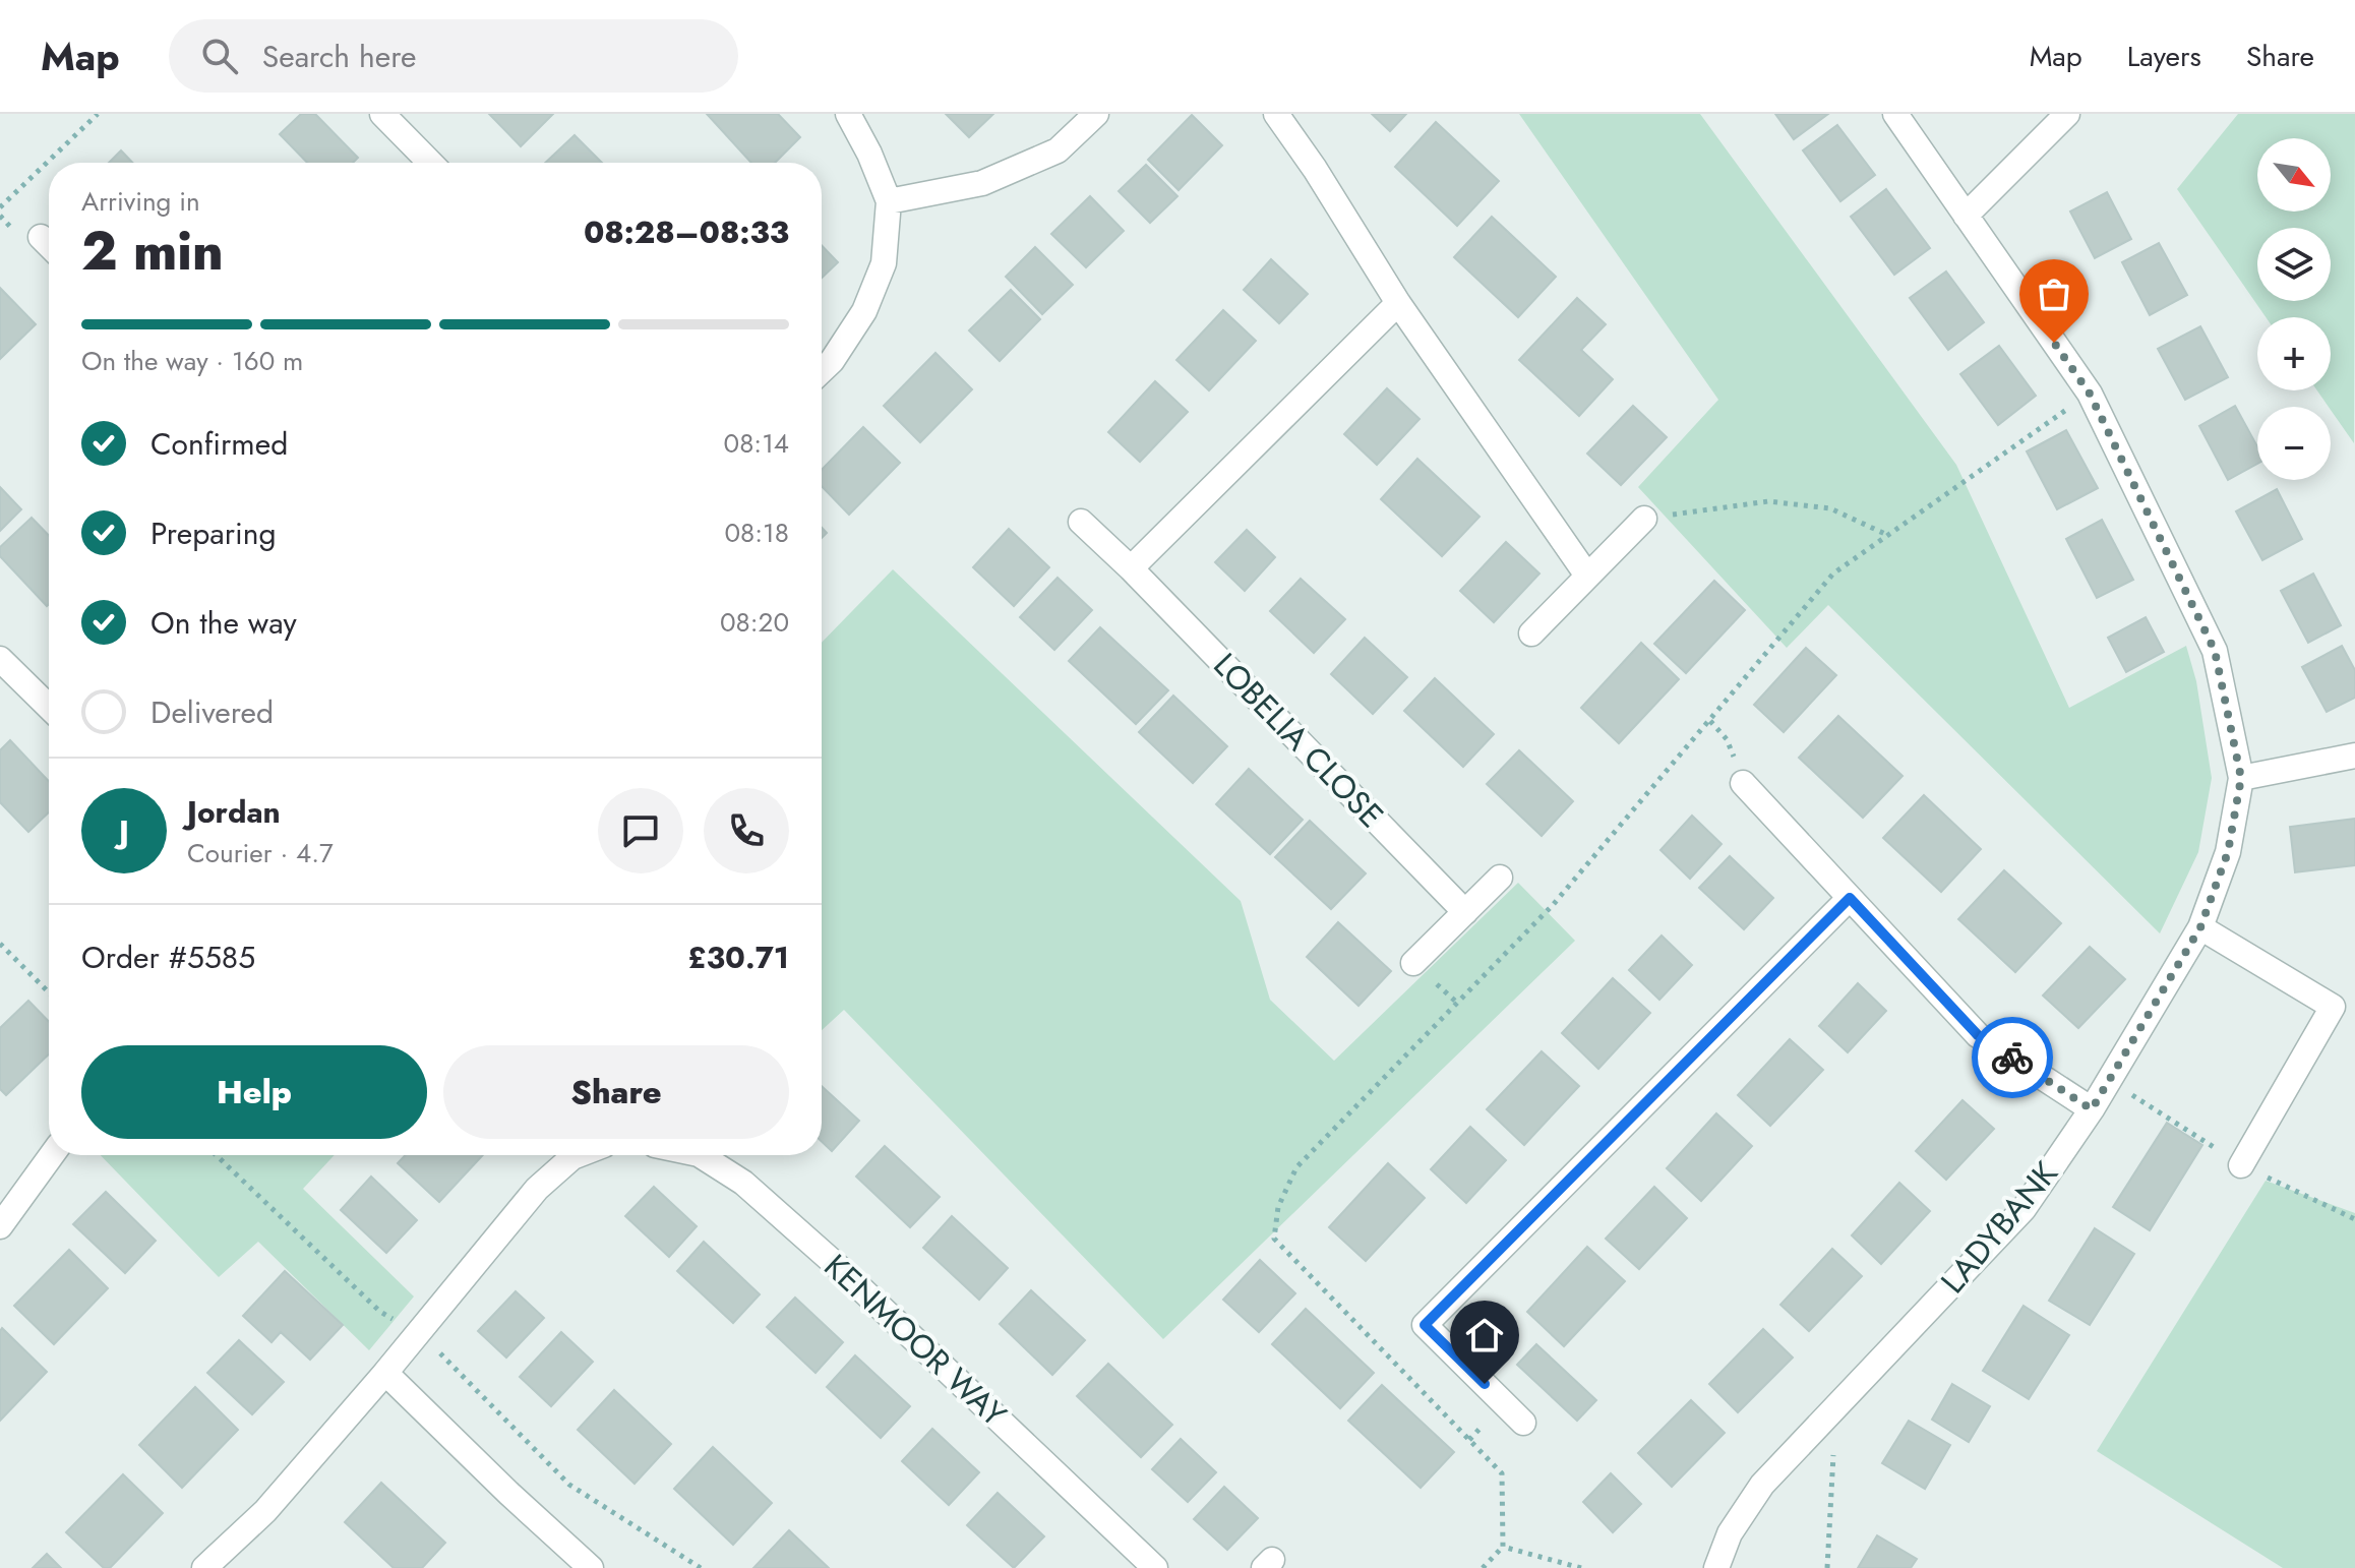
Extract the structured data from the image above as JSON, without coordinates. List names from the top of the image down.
{
  "streets": {
    "street": ["LOBELIA CLOSE", "LADYBANK", "KENMOOR WAY"]
  },
  "north": "bottom right",
  "page": {
    "header": "Map",
    "search": "Search here",
    "nav": ["Map", "Layers", "Share"],
    "map_buttons": ["+", "−"],
    "heading": ["2 min", "Arriving in", "08:28–08:33"],
    "panel": [
      "Jordan",
      "Courier · 4.7",
      "Order #5585",
      "£30.71"
    ],
    "bar": "On the way · 160 m",
    "list": [
      ["Confirmed", "08:14"],
      ["Preparing", "08:18"],
      ["On the way", "08:20"],
      "Delivered"
    ],
    "round": "J",
    "buttons": ["Help", "Share"]
  }
}
